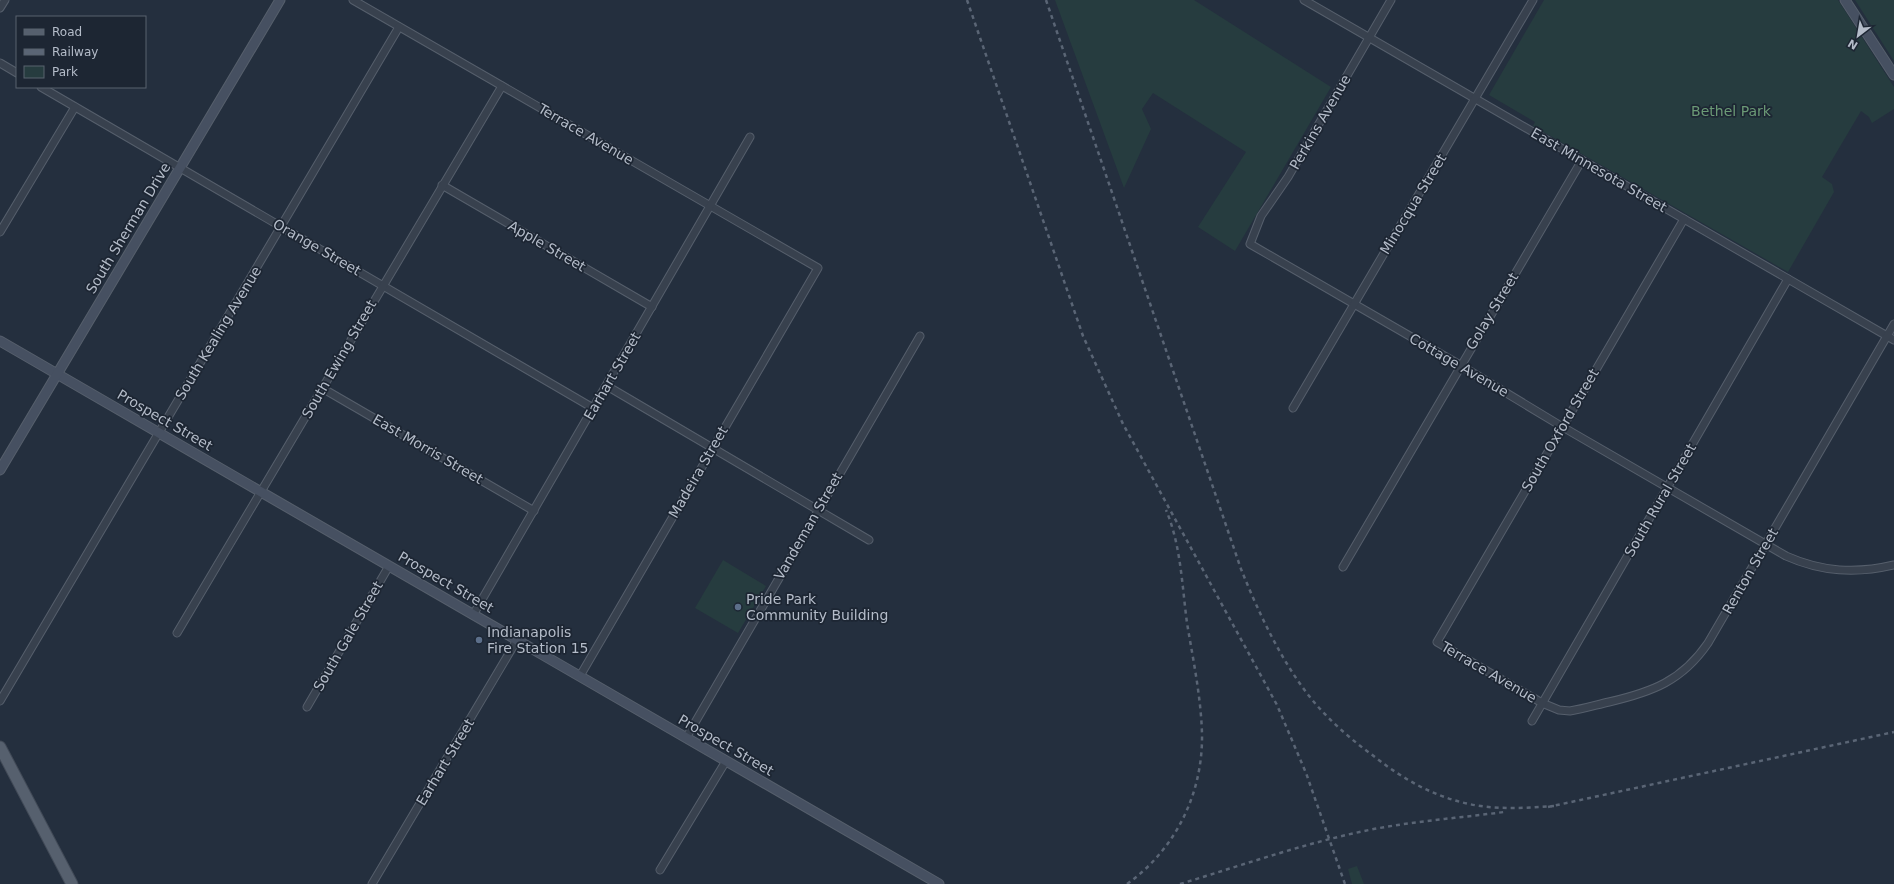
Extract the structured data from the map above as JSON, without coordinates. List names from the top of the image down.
{
  "streets": {
    "main road": ["South Sherman Drive", "Prospect Street"],
    "street": [
      "Perkins Avenue",
      "Terrace Avenue",
      "East Minnesota Street",
      "Minocqua Street",
      "Apple Street",
      "Orange Street",
      "Golay Street",
      "South Kealing Avenue",
      "South Ewing Street",
      "Cottage Avenue",
      "Earhart Street",
      "South Oxford Street",
      "East Morris Street",
      "Madeira Street",
      "South Rural Street",
      "Vandeman Street",
      "Renton Street",
      "South Gale Street"
    ]
  },
  "crossings": [
    ["Perkins Avenue", "East Minnesota Street"],
    ["Perkins Avenue", "Cottage Avenue"],
    ["Terrace Avenue", "South Kealing Avenue"],
    ["Terrace Avenue", "South Ewing Street"],
    ["Terrace Avenue", "Earhart Street"],
    ["Terrace Avenue", "South Oxford Street"],
    ["Terrace Avenue", "Madeira Street"],
    ["Terrace Avenue", "South Rural Street"],
    ["Terrace Avenue", "Renton Street"],
    ["East Minnesota Street", "Minocqua Street"],
    ["East Minnesota Street", "Golay Street"],
    ["East Minnesota Street", "South Oxford Street"],
    ["East Minnesota Street", "South Rural Street"],
    ["East Minnesota Street", "Renton Street"],
    ["Minocqua Street", "Cottage Avenue"],
    ["South Sherman Drive", "Orange Street"],
    ["South Sherman Drive", "Prospect Street"],
    ["Apple Street", "South Ewing Street"],
    ["Apple Street", "Earhart Street"],
    ["Orange Street", "South Kealing Avenue"],
    ["Orange Street", "South Ewing Street"],
    ["Orange Street", "Earhart Street"],
    ["Golay Street", "Cottage Avenue"],
    ["South Kealing Avenue", "Prospect Street"],
    ["South Ewing Street", "Prospect Street"],
    ["South Ewing Street", "East Morris Street"],
    ["Cottage Avenue", "South Oxford Street"],
    ["Cottage Avenue", "South Rural Street"],
    ["Cottage Avenue", "Renton Street"],
    ["Earhart Street", "Prospect Street"],
    ["Earhart Street", "East Morris Street"],
    ["Prospect Street", "Madeira Street"],
    ["Prospect Street", "Vandeman Street"],
    ["Prospect Street", "South Gale Street"],
    ["South Rural Street", "Renton Street"]
  ],
  "parks": ["Bethel Park"],
  "places": ["Pride Park Community Building", "Indianapolis Fire Station 15"],
  "legend": ["Road", "Railway", "Park"],
  "north": "bottom left"
}
